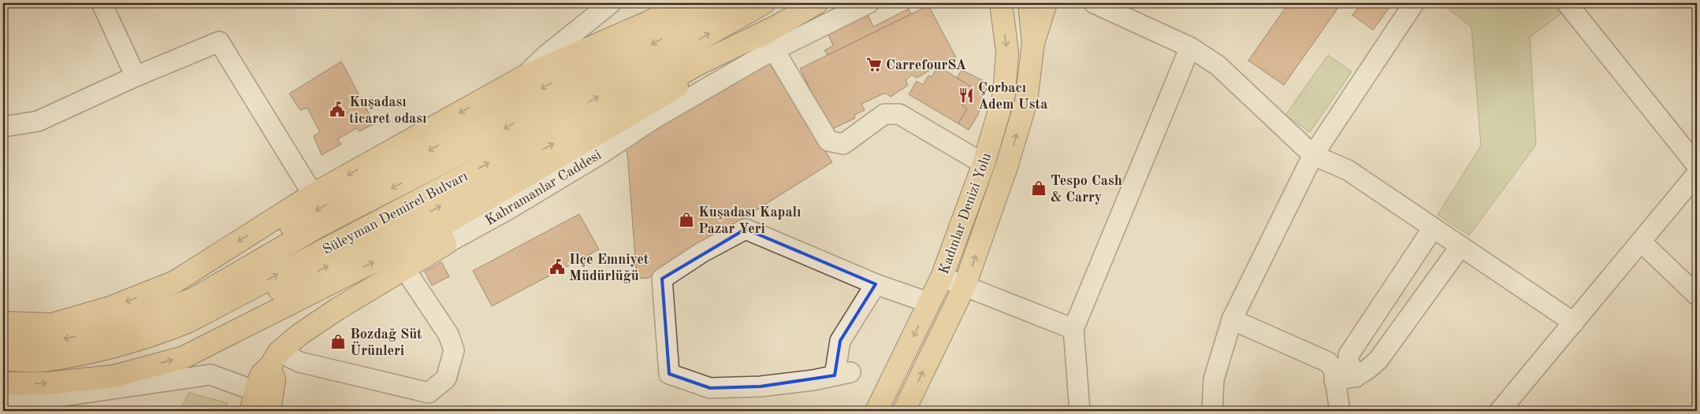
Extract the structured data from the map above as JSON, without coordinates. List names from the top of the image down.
{
  "streets": {
    "main road": ["Kahramanlar Caddesi", "Süleyman Demirel Bulvarı", "Kadınlar Denizi Yolu"]
  },
  "places": {
    "supermarket": ["CarrefourSA"],
    "restaurant": ["Çorbacı Adem Usta"],
    "public building": ["Kuşadası ticaret odası", "Ilçe Emniyet Müdürlüğü"],
    "shop": ["Tespo Cash & Carry", "Kuşadası Kapalı Pazar Yeri", "Bozdağ Süt Ürünleri"]
  }
}
